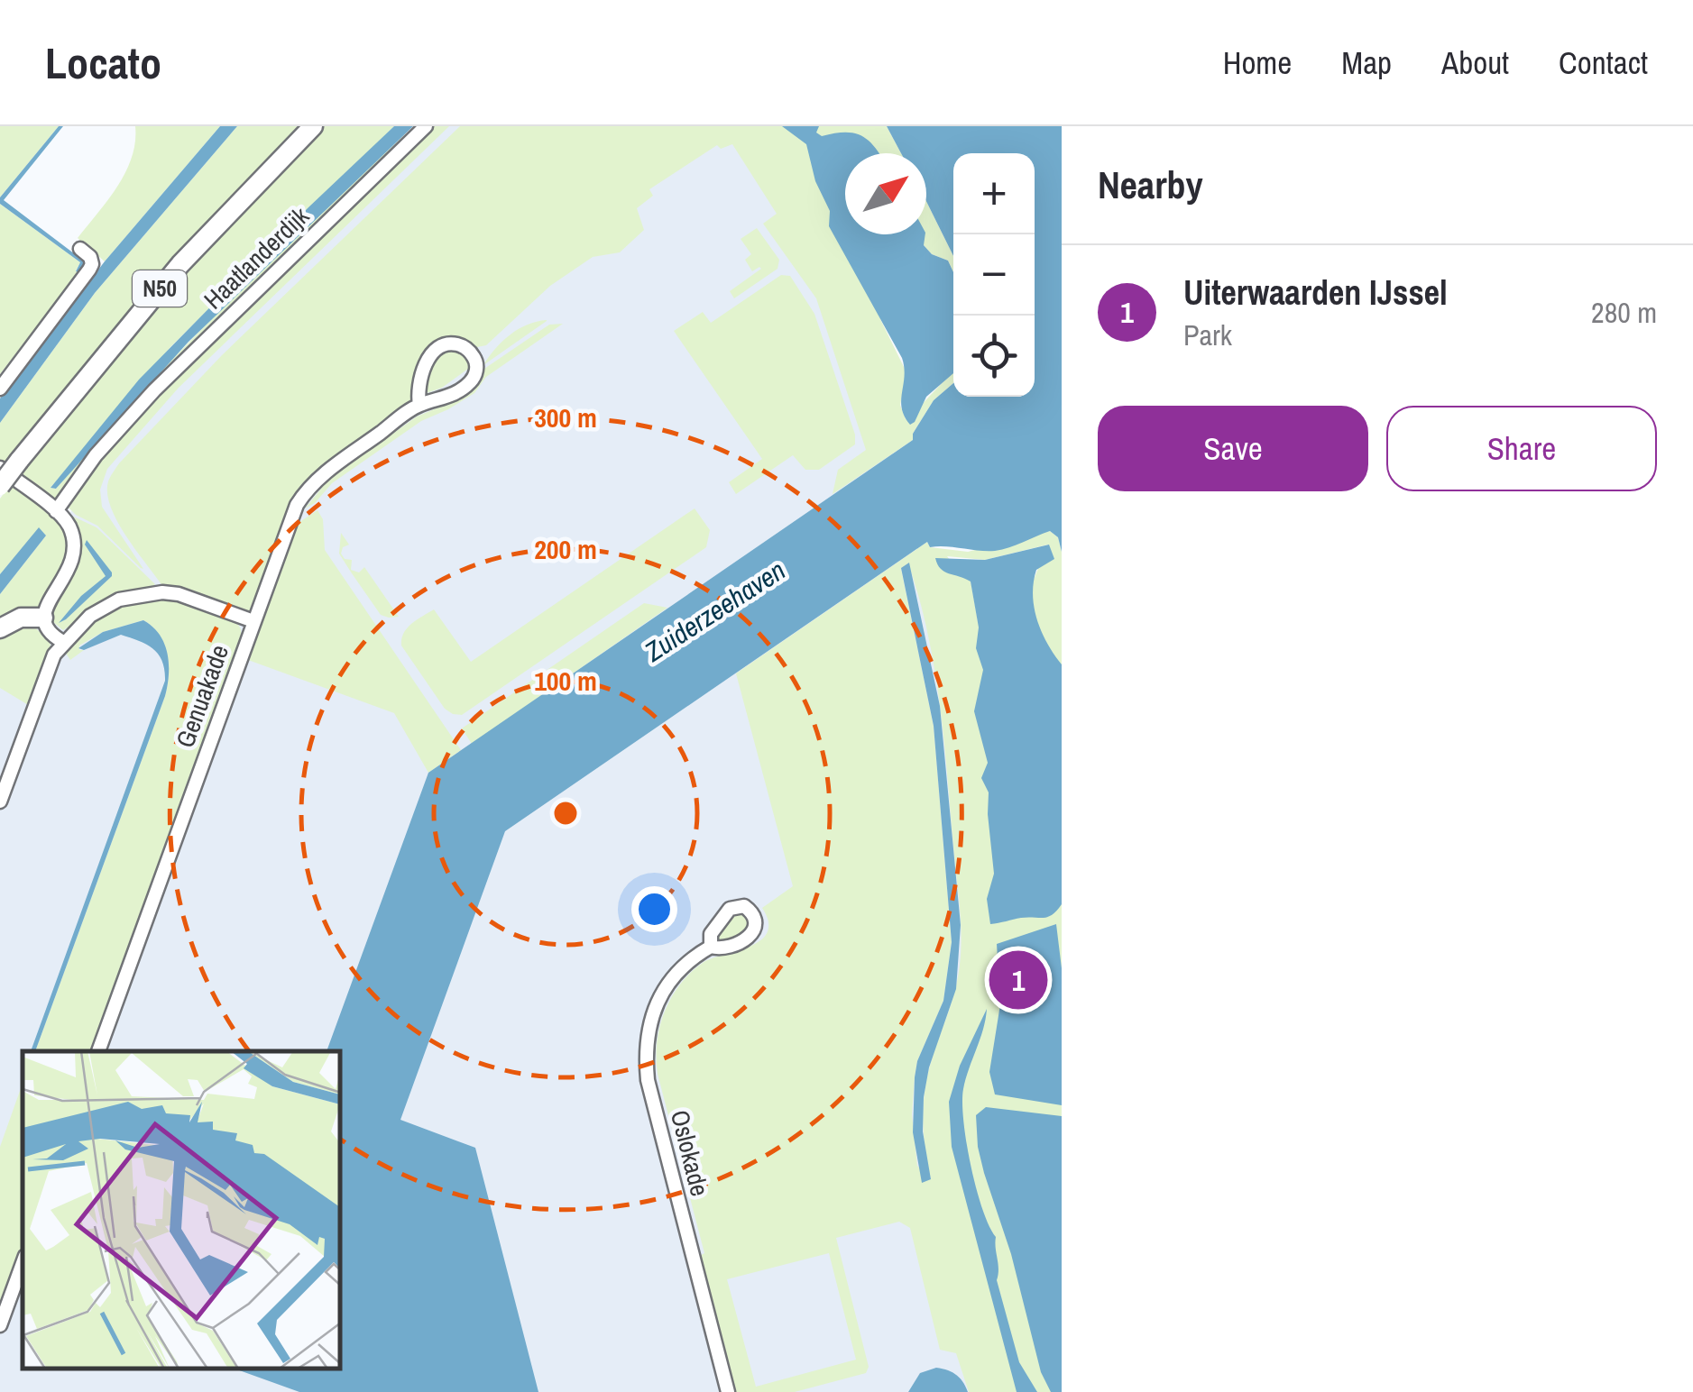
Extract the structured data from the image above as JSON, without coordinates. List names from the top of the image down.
{
  "streets": {
    "highway": ["N50"],
    "street": ["Haatlanderdijk", "Genuakade", "Oslokade"]
  },
  "water": ["Zuiderzeehaven"],
  "north": "top right",
  "page": {
    "header": "Locato",
    "nav": [
      "Home",
      "Map",
      "About",
      "Contact"
    ],
    "heading": "Nearby",
    "map_buttons": ["+", "−"],
    "list": [
      {
        "mark": "1",
        "name": "Uiterwaarden IJssel",
        "note": "Park",
        "value": "280 m"
      }
    ],
    "buttons": ["Save", "Share"],
    "pins": "1"
  },
  "rings": ["300 m", "200 m", "100 m"]
}
